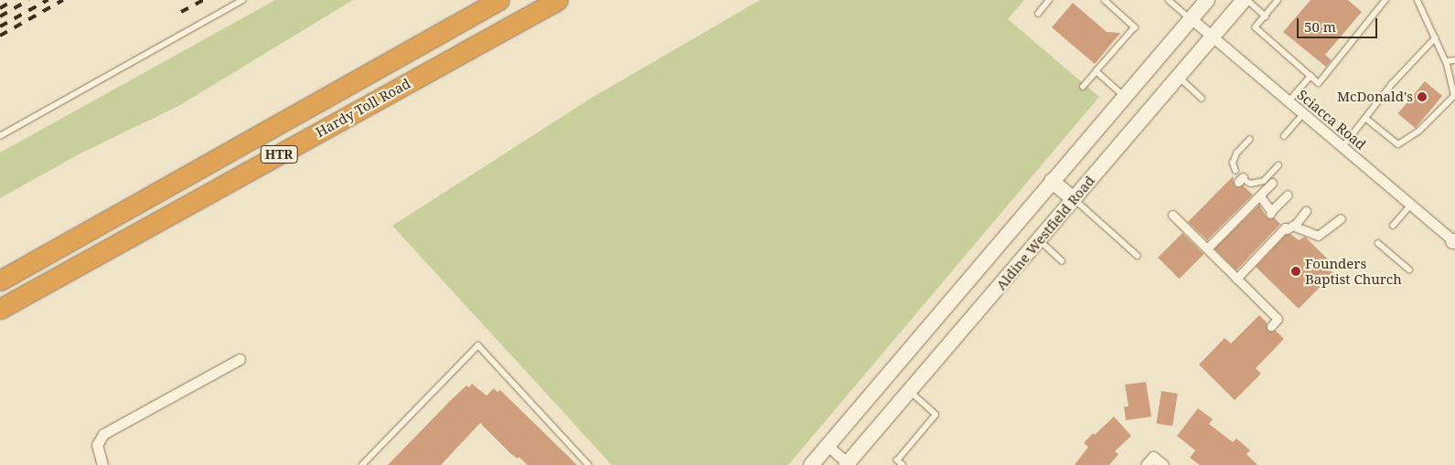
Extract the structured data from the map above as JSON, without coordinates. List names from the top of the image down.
{
  "streets": {
    "highway": ["Hardy Toll Road", "HTR"],
    "main road": ["Aldine Westfield Road"],
    "street": ["Sciacca Road"]
  },
  "crossings": [
    ["Sciacca Road", "Aldine Westfield Road"]
  ],
  "places": ["McDonald's", "Founders Baptist Church"],
  "scale_bar": "50 m"
}
